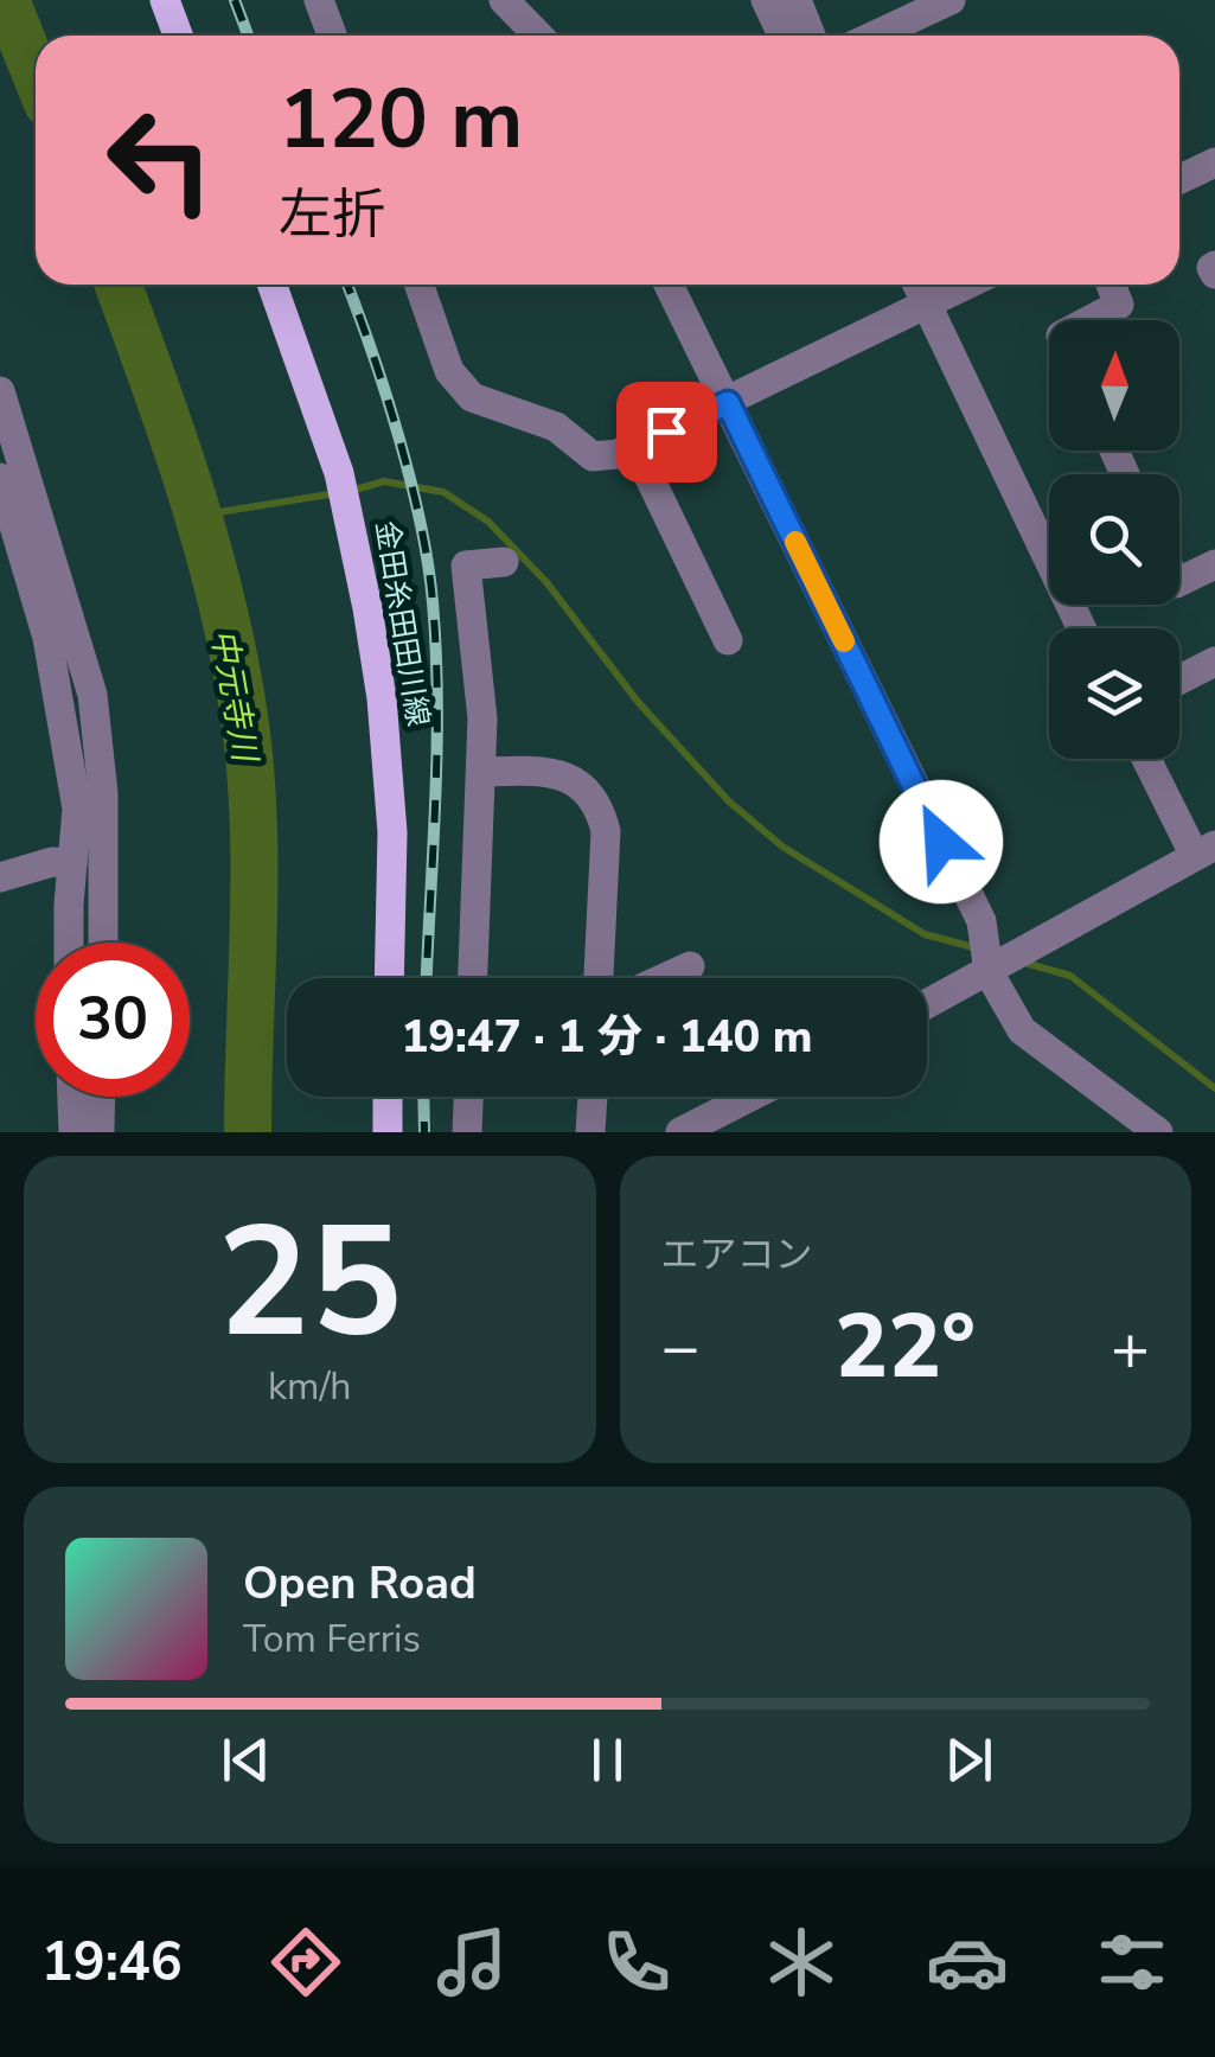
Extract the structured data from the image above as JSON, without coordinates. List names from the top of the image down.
{
  "streets": {
    "main road": ["金田糸田田川線"]
  },
  "water": ["中元寺川"],
  "north": "top",
  "page": {
    "turn": ["120 m", "左折"],
    "limit": "30",
    "trip": "19:47 · 1 分 · 140 m",
    "tile": [
      ["25", "km/h"],
      "エアコン"
    ],
    "heat": ["−", "22°", "+"],
    "song": ["Open Road", "Tom Ferris"],
    "tabs": "19:46"
  }
}
